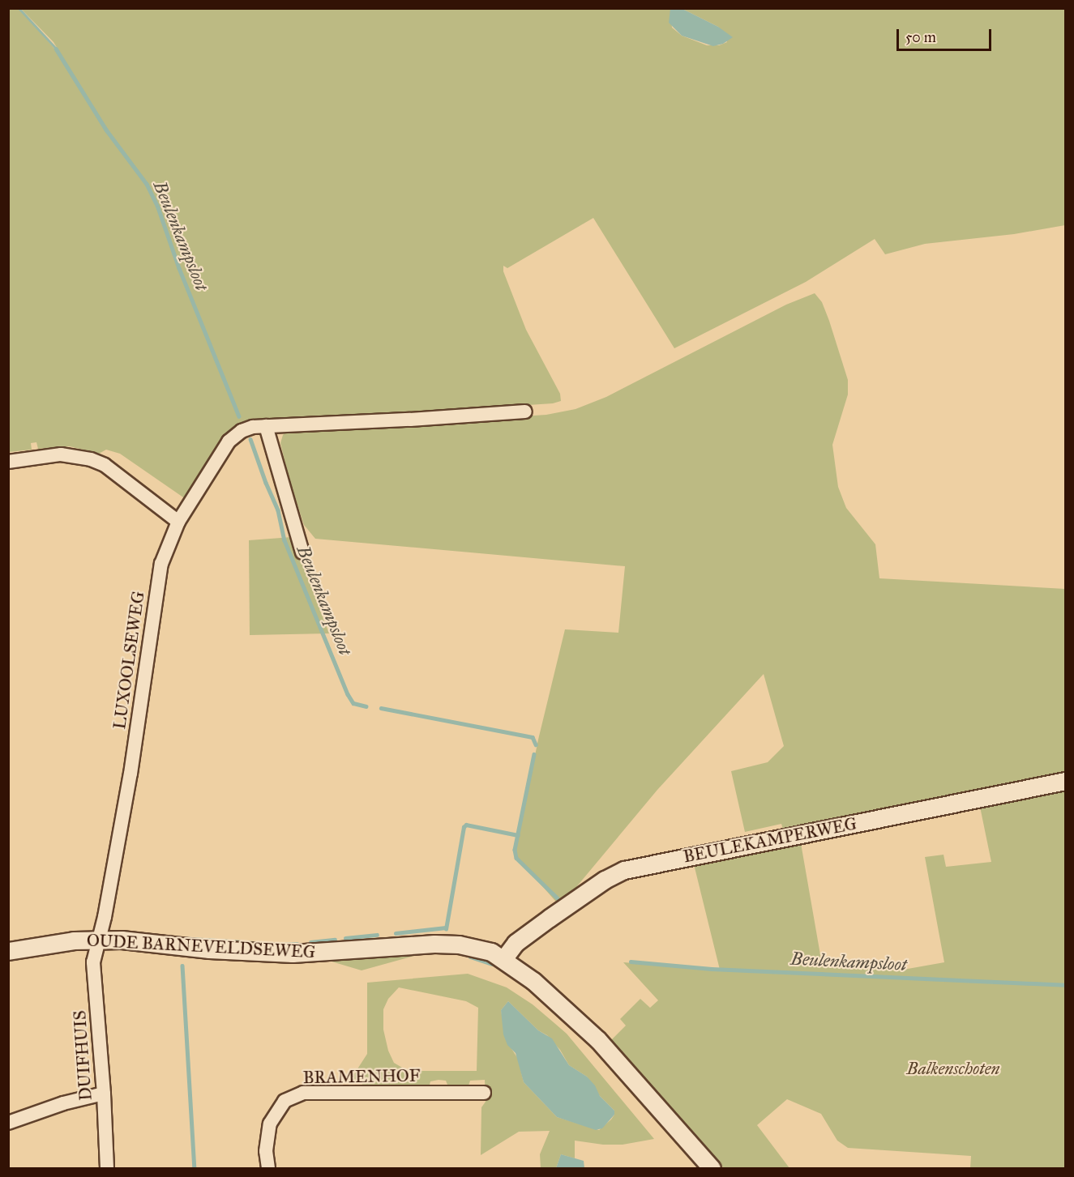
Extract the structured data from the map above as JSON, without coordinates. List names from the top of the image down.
{
  "streets": {
    "street": [
      "LUXOOLSEWEG",
      "BEULEKAMPERWEG",
      "OUDE BARNEVELDSEWEG",
      "DUIFHUIS",
      "BRAMENHOF"
    ]
  },
  "crossings": [
    ["LUXOOLSEWEG", "OUDE BARNEVELDSEWEG"],
    ["LUXOOLSEWEG", "DUIFHUIS"],
    ["BEULEKAMPERWEG", "OUDE BARNEVELDSEWEG"],
    ["OUDE BARNEVELDSEWEG", "DUIFHUIS"]
  ],
  "water": ["Beulenkampsloot"],
  "parks": ["Balkenschoten"],
  "scale_bar": "50 m"
}
